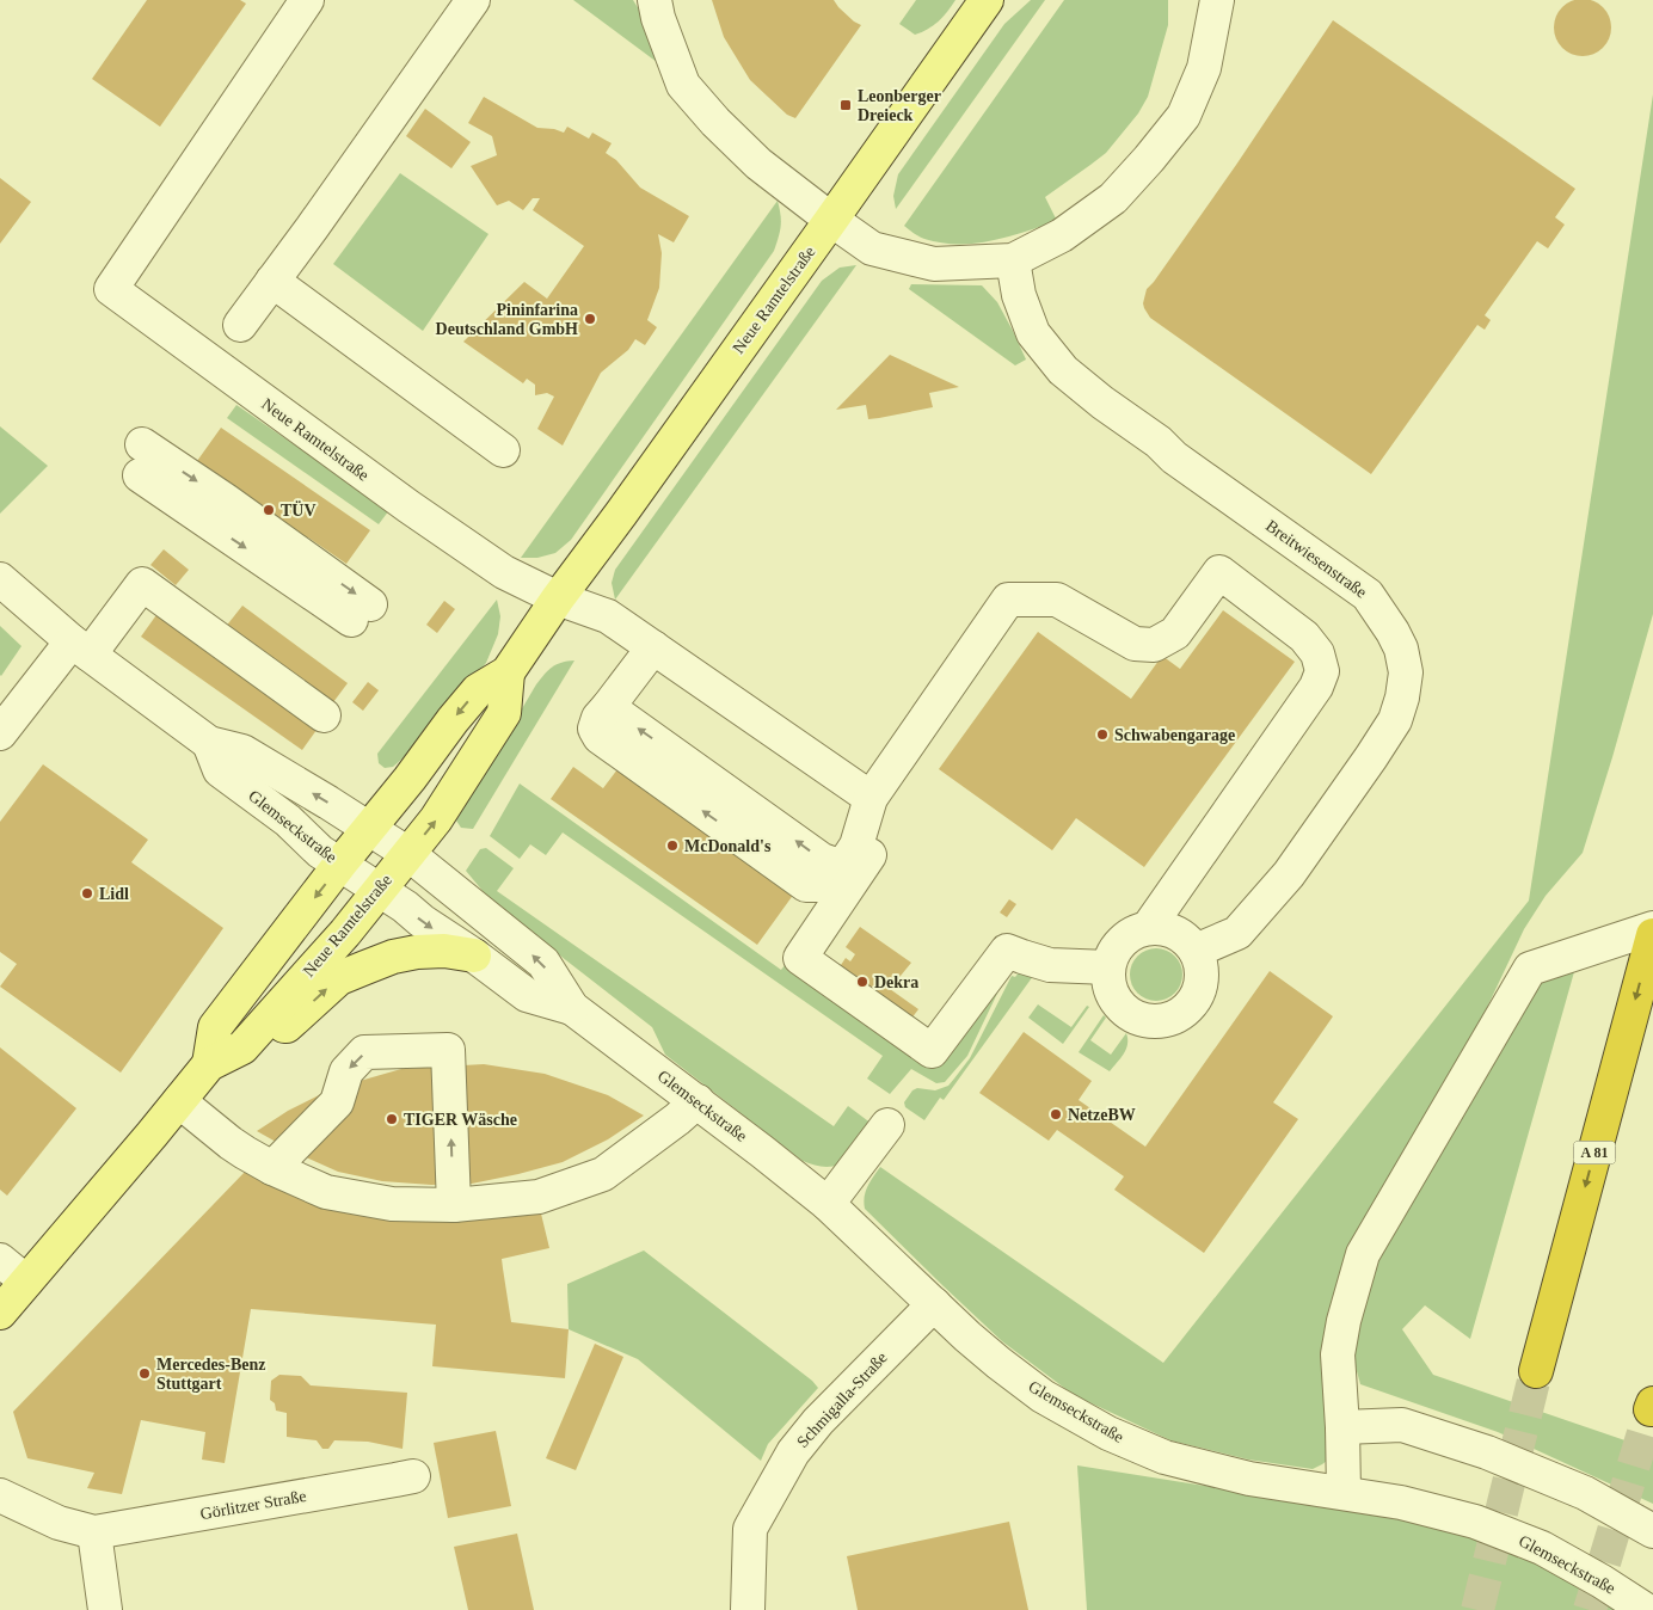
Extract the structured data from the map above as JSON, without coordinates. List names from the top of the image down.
{
  "streets": {
    "highway": ["A 81"],
    "main road": ["Neue Ramtelstraße"],
    "street": [
      "Breitwiesenstraße",
      "Glemseckstraße",
      "Schmigalla-Straße",
      "Görlitzer Straße"
    ]
  },
  "crossings": [
    ["Neue Ramtelstraße", "Glemseckstraße"],
    ["Glemseckstraße", "Schmigalla-Straße"]
  ],
  "places": {
    "transit": ["Leonberger Dreieck"],
    "other": [
      "Pininfarina Deutschland GmbH",
      "TÜV",
      "Schwabengarage",
      "McDonald's",
      "Lidl",
      "Dekra",
      "NetzeBW",
      "TIGER Wäsche",
      "Mercedes-Benz Stuttgart"
    ]
  }
}
